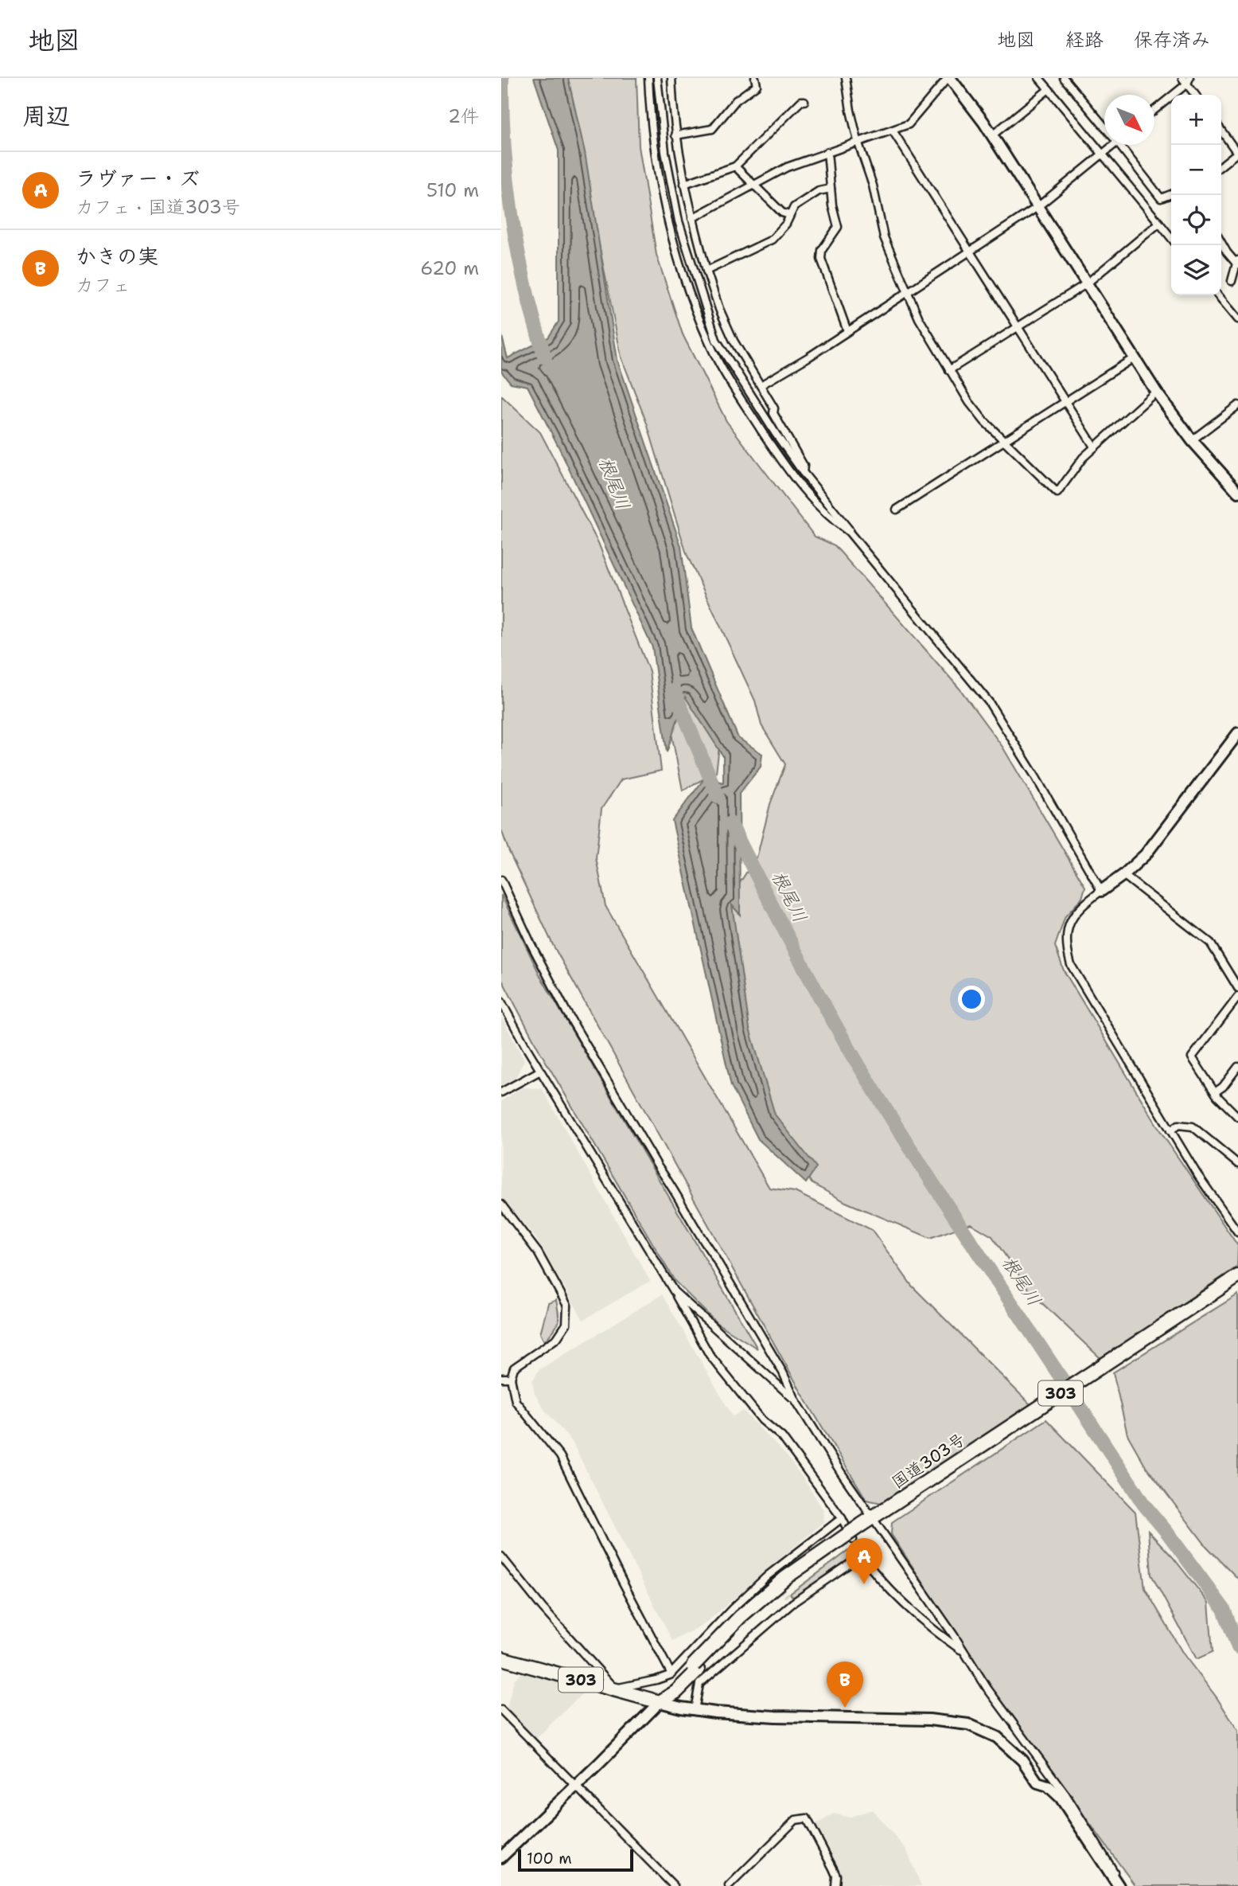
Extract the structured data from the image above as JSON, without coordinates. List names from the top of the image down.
{
  "streets": {
    "highway": ["303", "国道303号"]
  },
  "crossings": [
    ["303", "国道303号"]
  ],
  "water": ["根尾川"],
  "scale_bar": "100 m",
  "north": "bottom right",
  "page": {
    "header": "地図",
    "nav": ["地図", "経路", "保存済み"],
    "heading": ["周辺", "2件"],
    "map_buttons": ["+", "−"],
    "list": [
      {
        "mark": "A",
        "name": "ラヴァー・ズ",
        "note": "カフェ · 国道303号",
        "value": "510 m"
      },
      {
        "mark": "B",
        "name": "かきの実",
        "note": "カフェ",
        "value": "620 m"
      }
    ],
    "pins": ["A", "B"],
    "scale": "100 m"
  }
}
